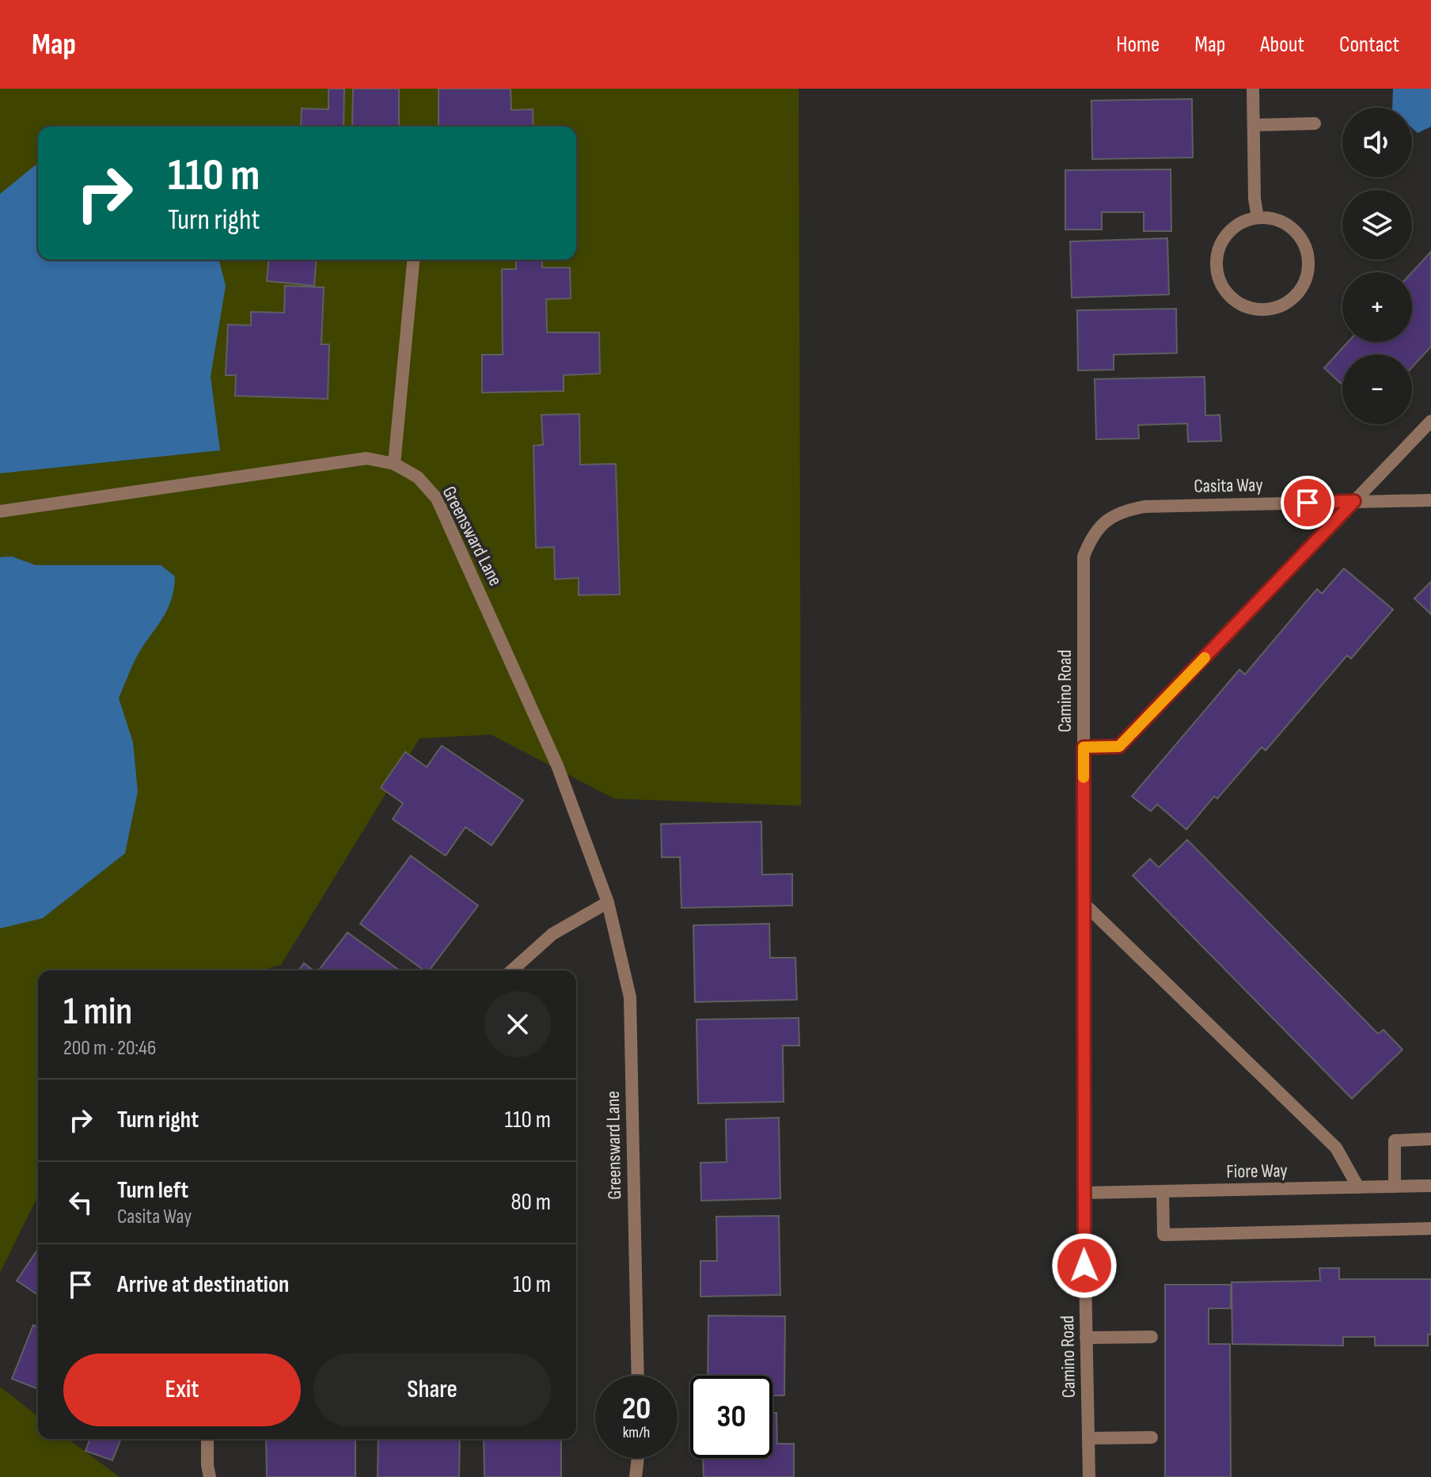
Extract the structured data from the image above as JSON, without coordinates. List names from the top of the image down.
{
  "streets": {
    "street": [
      "Casita Way",
      "Greensward Lane",
      "Camino Road",
      "Fiore Way"
    ]
  },
  "crossings": [
    ["Casita Way", "Camino Road"],
    ["Camino Road", "Fiore Way"]
  ],
  "page": {
    "header": "Map",
    "nav": [
      "Home",
      "Map",
      "About",
      "Contact"
    ],
    "map_buttons": ["+", "−"],
    "turn": ["110 m", "Turn right"],
    "heading": ["1 min", "200 m · 20:46"],
    "list": [
      {
        "name": "Turn right",
        "value": "110 m"
      },
      {
        "name": "Turn left",
        "note": "Casita Way",
        "value": "80 m"
      },
      {
        "name": "Arrive at destination",
        "value": "10 m"
      }
    ],
    "buttons": ["Exit", "Share"],
    "speed": "20 km/h",
    "limit": "30"
  }
}
